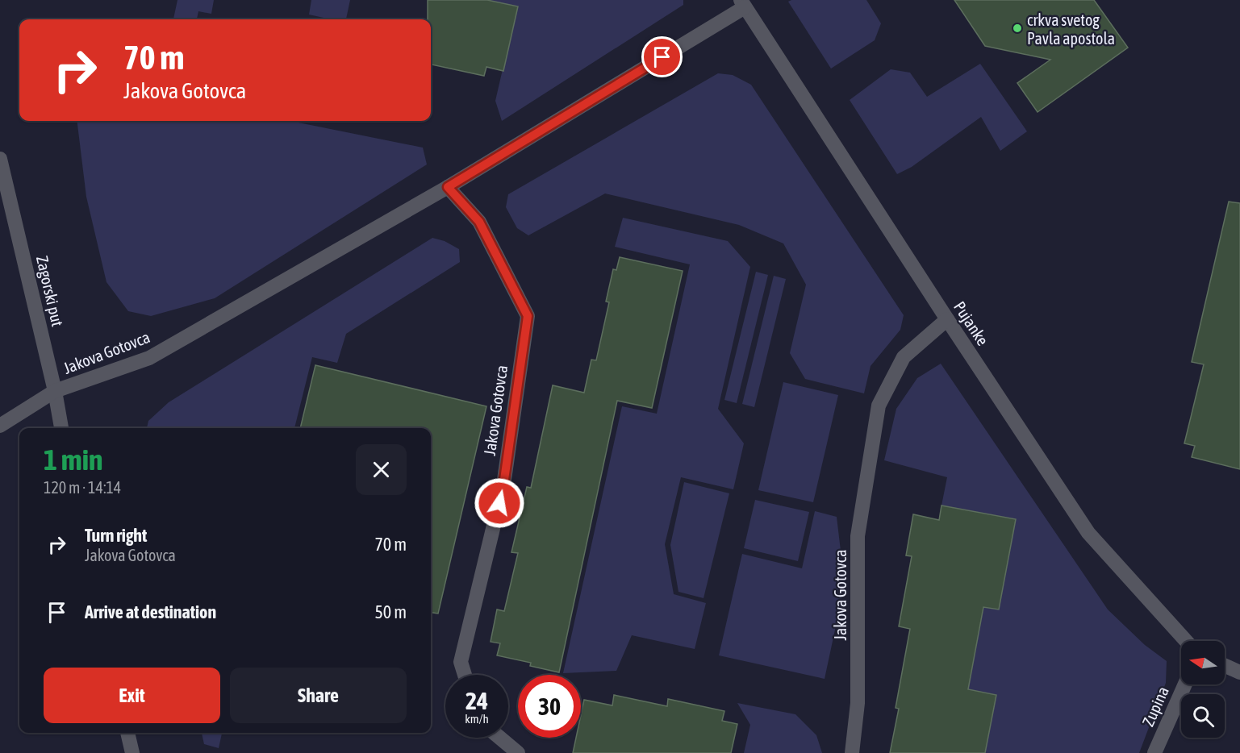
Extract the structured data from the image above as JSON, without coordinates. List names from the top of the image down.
{
  "streets": {
    "street": [
      "Zagorski put",
      "Pujanke",
      "Jakova Gotovca",
      "Zupina"
    ]
  },
  "crossings": [
    ["Zagorski put", "Jakova Gotovca"],
    ["Pujanke", "Jakova Gotovca"]
  ],
  "places": ["crkva svetog Pavla apostola"],
  "north": "left",
  "page": {
    "turn": ["70 m", "Jakova Gotovca"],
    "heading": ["1 min", "120 m · 14:14"],
    "list": [
      {
        "name": "Turn right",
        "note": "Jakova Gotovca",
        "value": "70 m"
      },
      {
        "name": "Arrive at destination",
        "value": "50 m"
      }
    ],
    "buttons": ["Exit", "Share"],
    "speed": "24 km/h",
    "limit": "30"
  }
}
